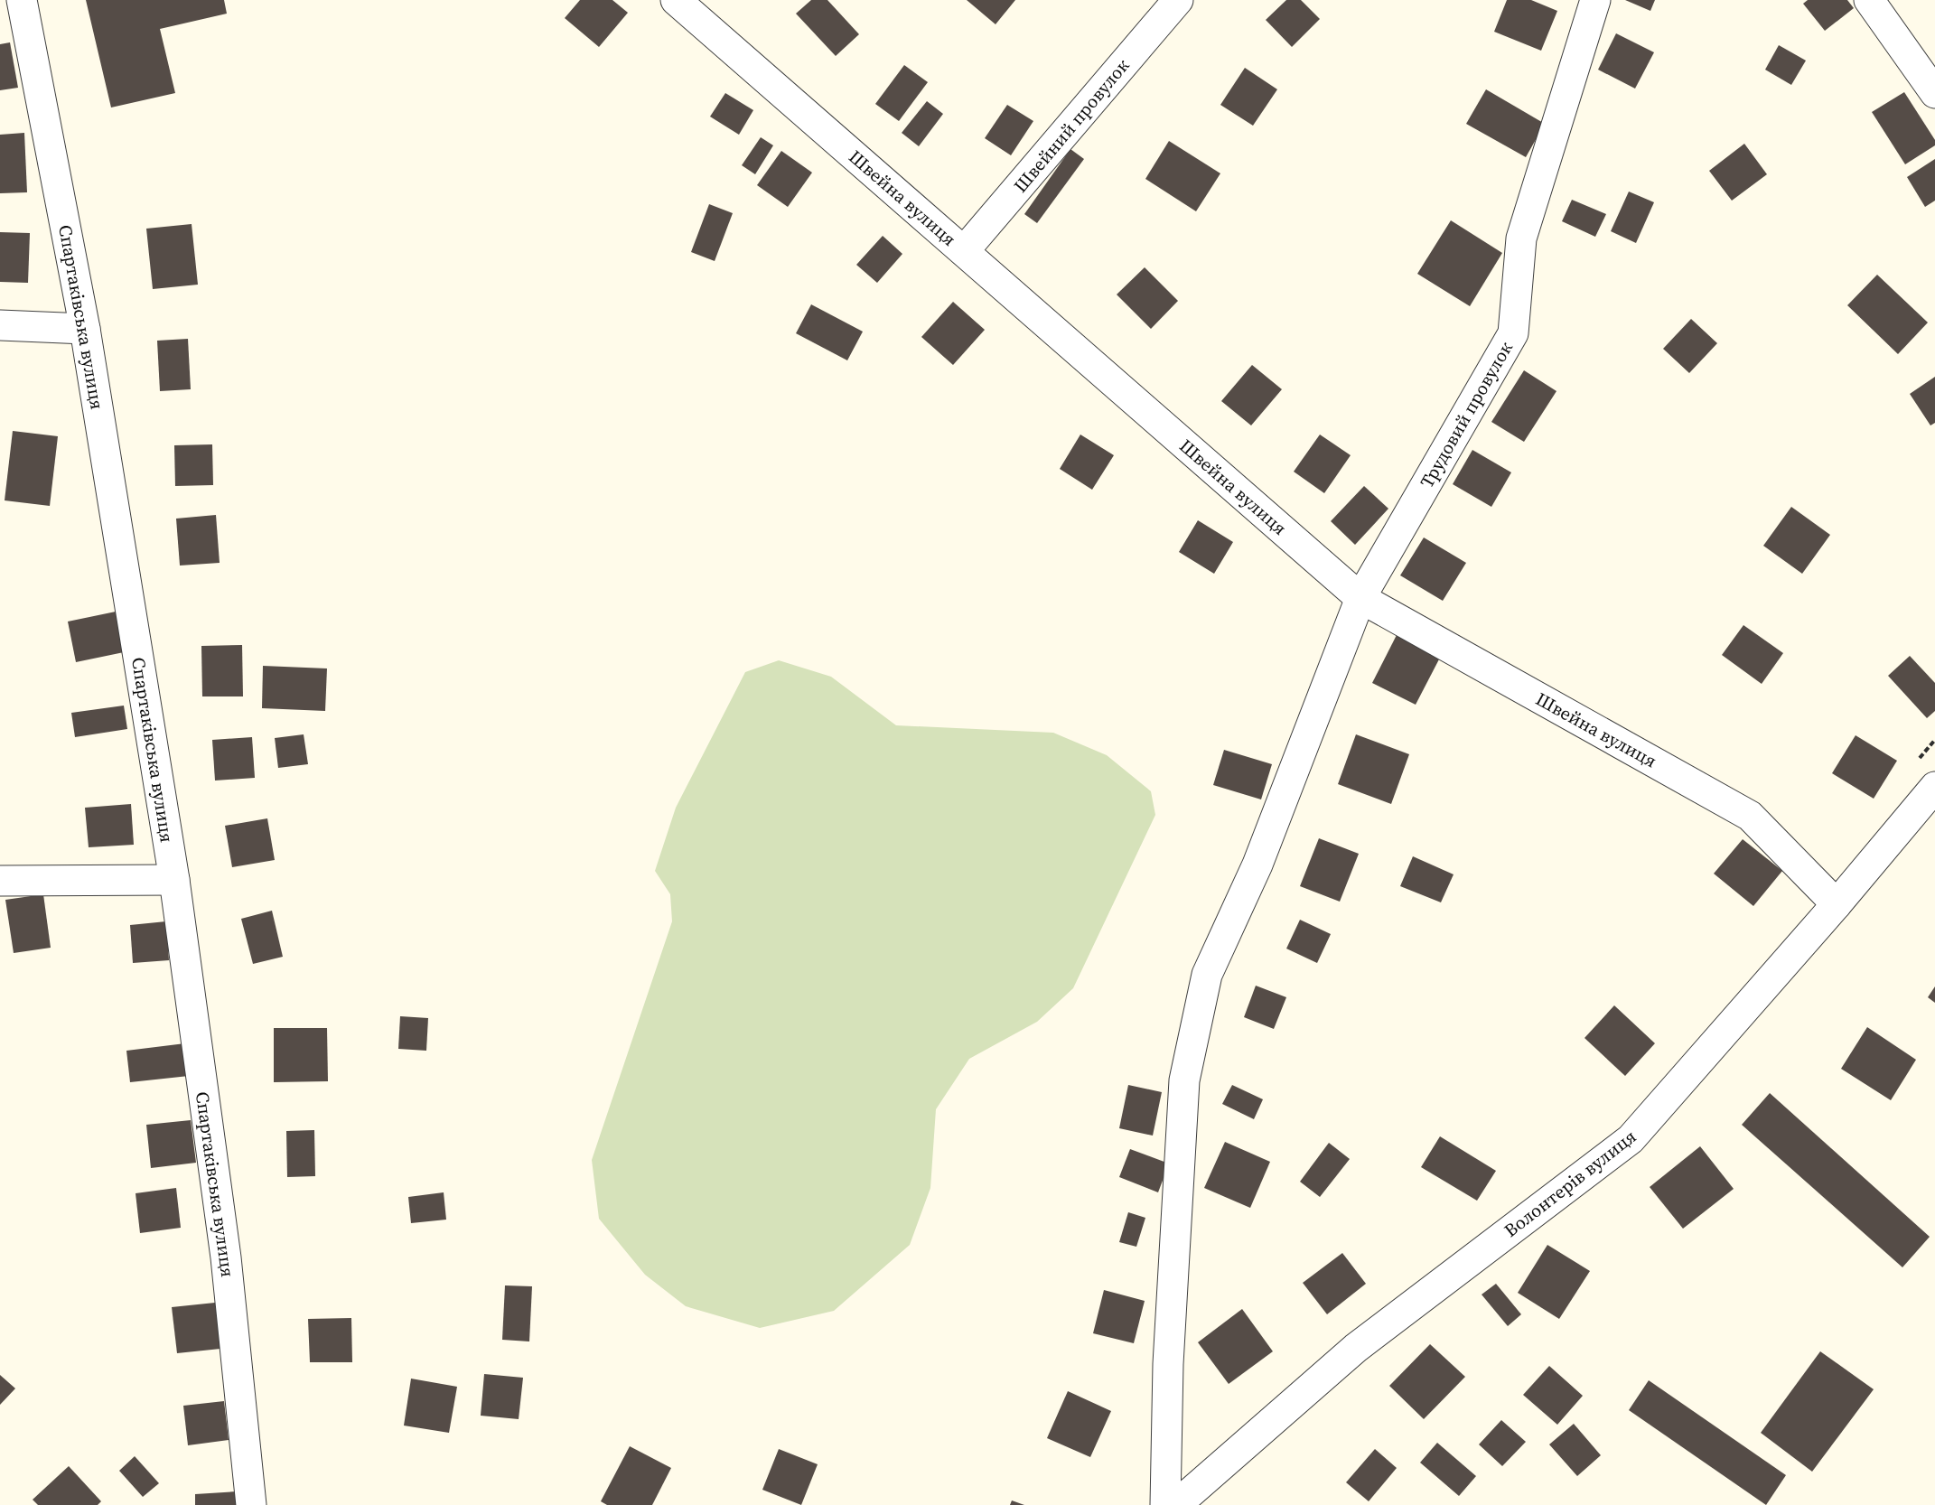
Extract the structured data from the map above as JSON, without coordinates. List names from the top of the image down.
{
  "streets": {
    "street": [
      "Швейний провулок",
      "Швейна вулиця",
      "Спартаківська вулиця",
      "Трудовий провулок",
      "Волонтерів вулиця"
    ]
  },
  "crossings": [
    ["Швейний провулок", "Швейна вулиця"],
    ["Швейна вулиця", "Трудовий провулок"],
    ["Швейна вулиця", "Волонтерів вулиця"]
  ]
}
